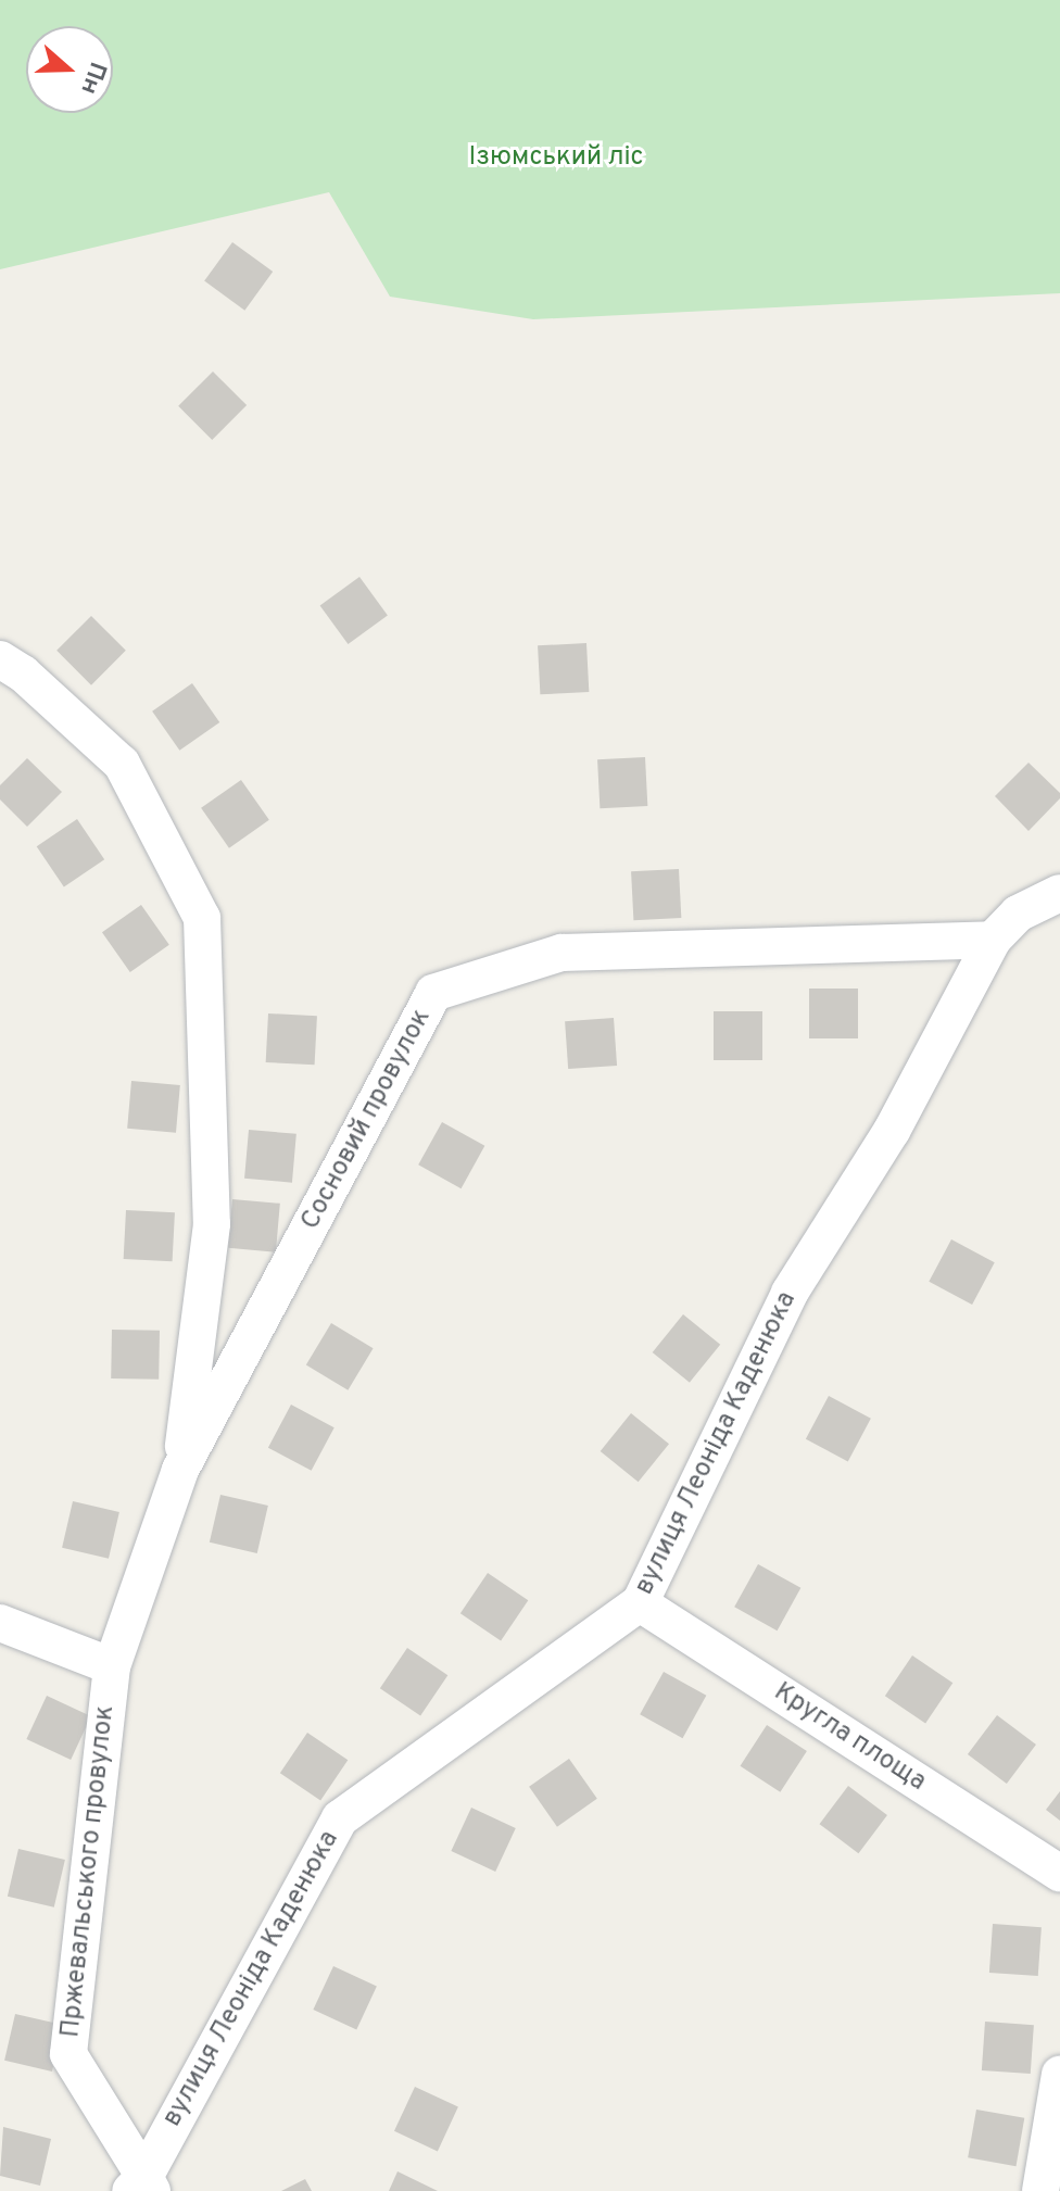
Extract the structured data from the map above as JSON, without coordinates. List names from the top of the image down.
{
  "streets": {
    "street": [
      "Сосновий провулок",
      "вулиця Леоніда Каденюка",
      "Кругла площа",
      "Пржевальського провулок"
    ]
  },
  "crossings": [
    ["Сосновий провулок", "вулиця Леоніда Каденюка"],
    ["Сосновий провулок", "Пржевальського провулок"],
    ["вулиця Леоніда Каденюка", "Кругла площа"],
    ["вулиця Леоніда Каденюка", "Пржевальського провулок"]
  ],
  "parks": ["Ізюмський ліс"],
  "north": "right"
}
